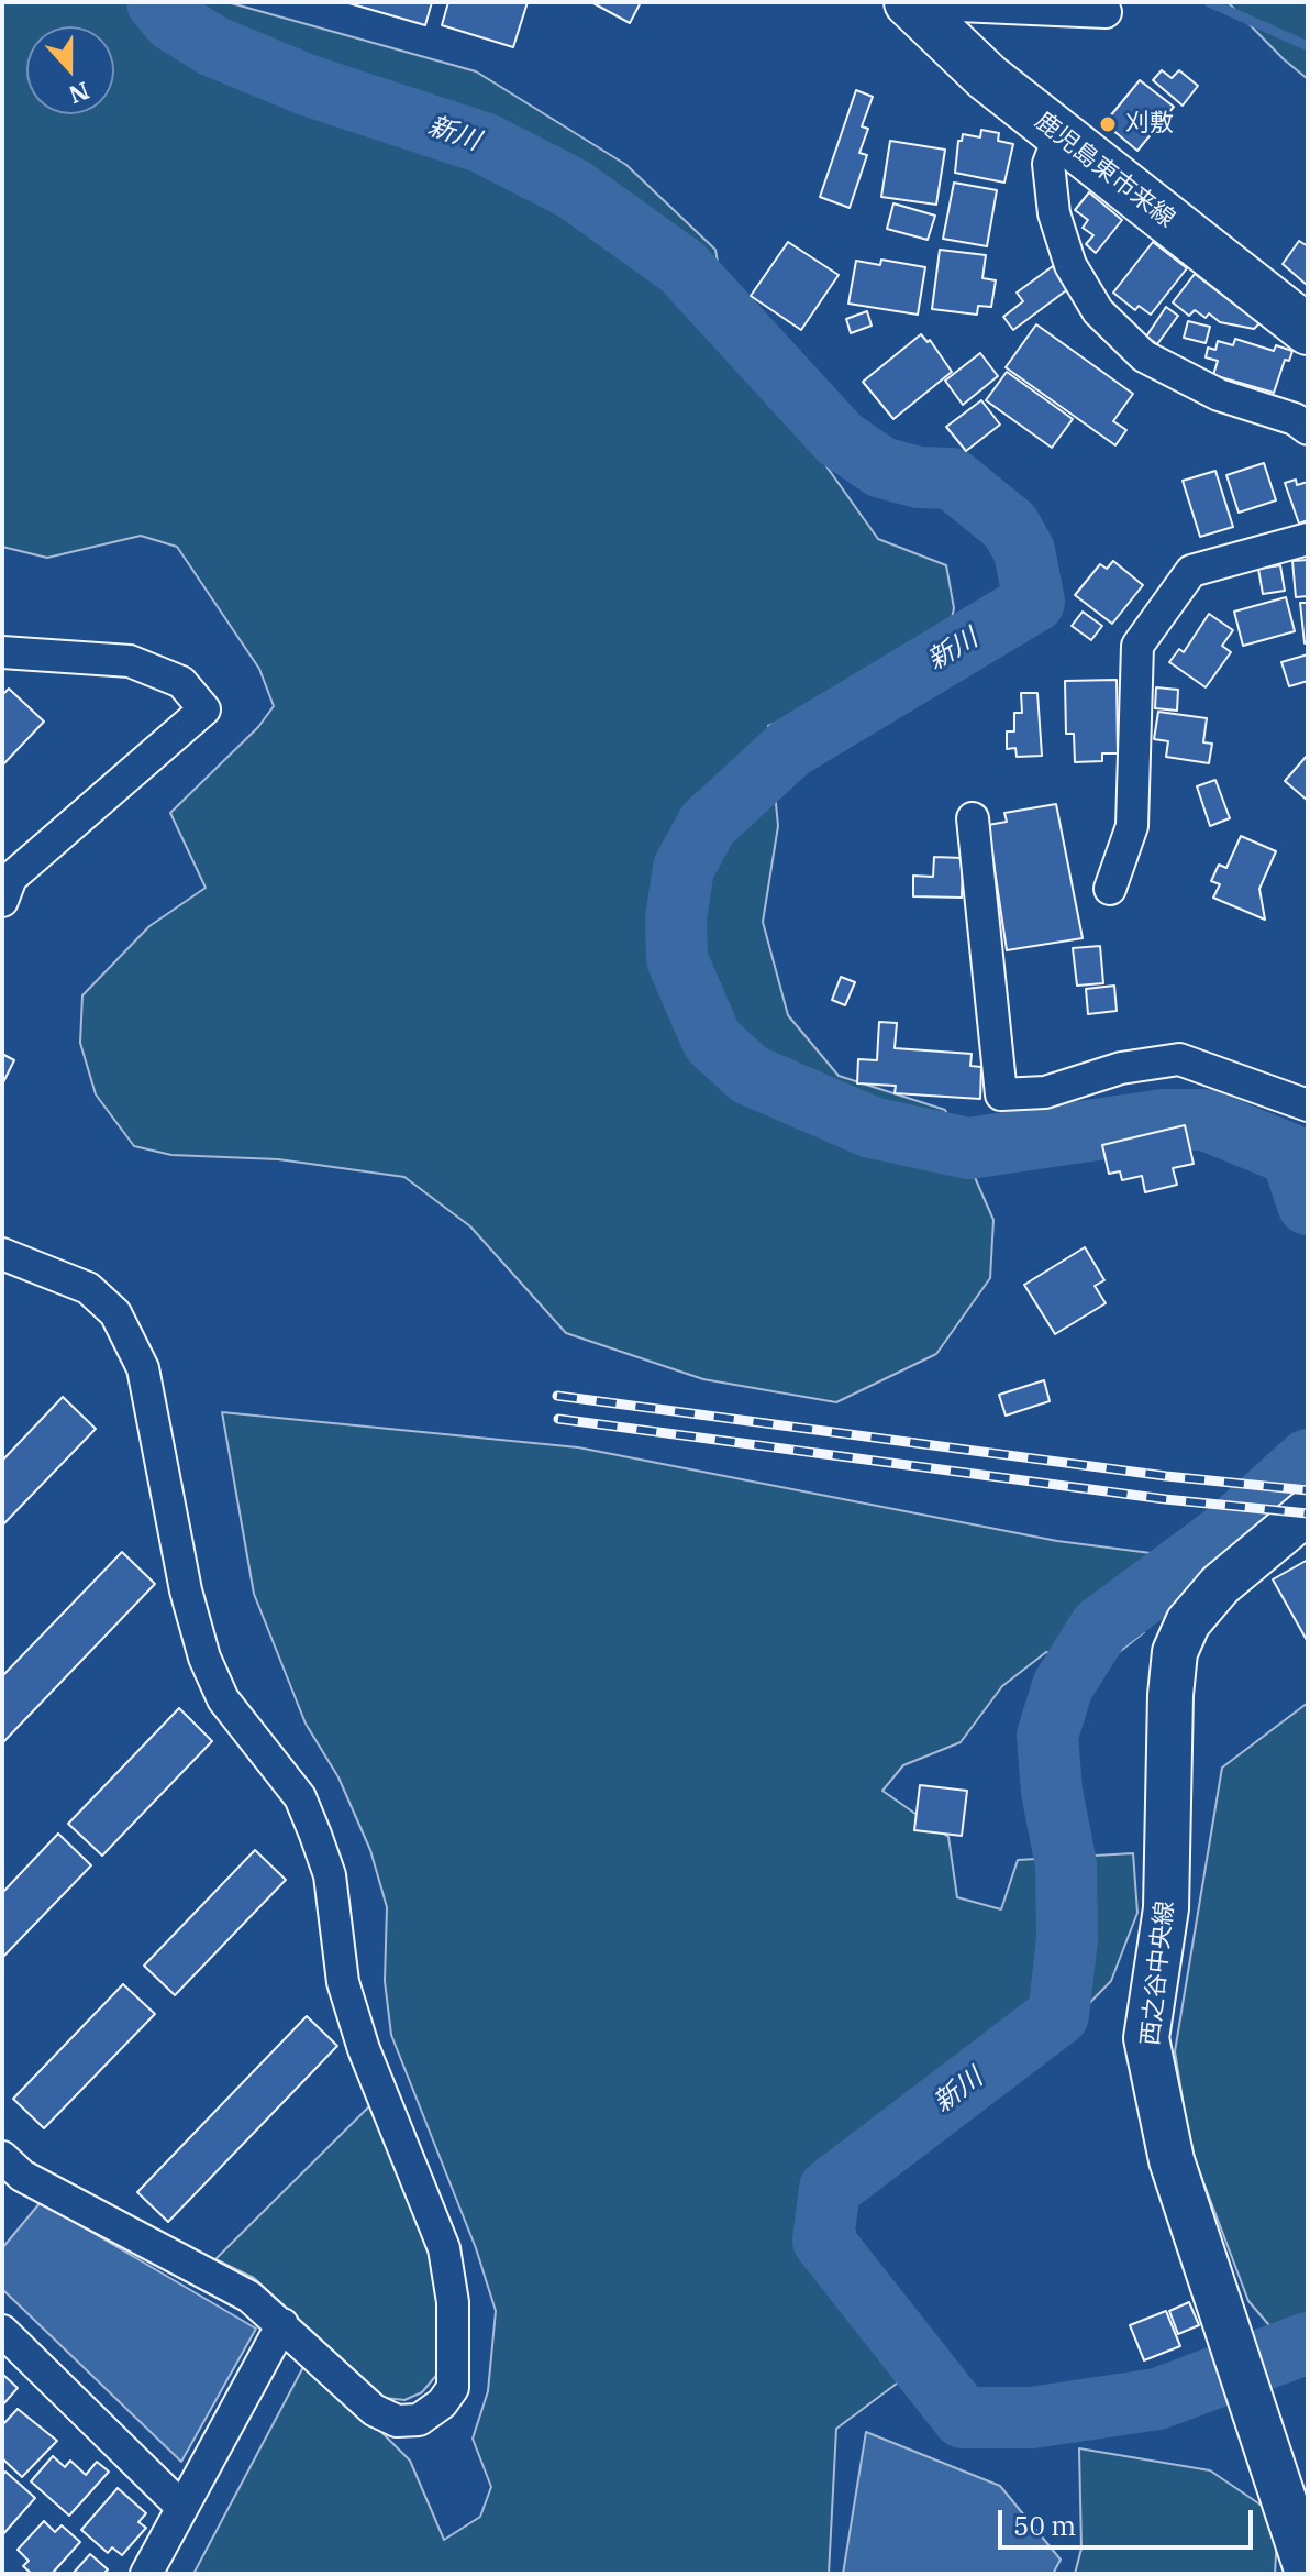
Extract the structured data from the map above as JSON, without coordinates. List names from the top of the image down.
{
  "streets": {
    "main road": ["鹿児島東市来線"],
    "street": ["西之谷中央線"]
  },
  "water": ["新川"],
  "places": ["刈敷"],
  "scale_bar": "50 m",
  "north": "bottom"
}
